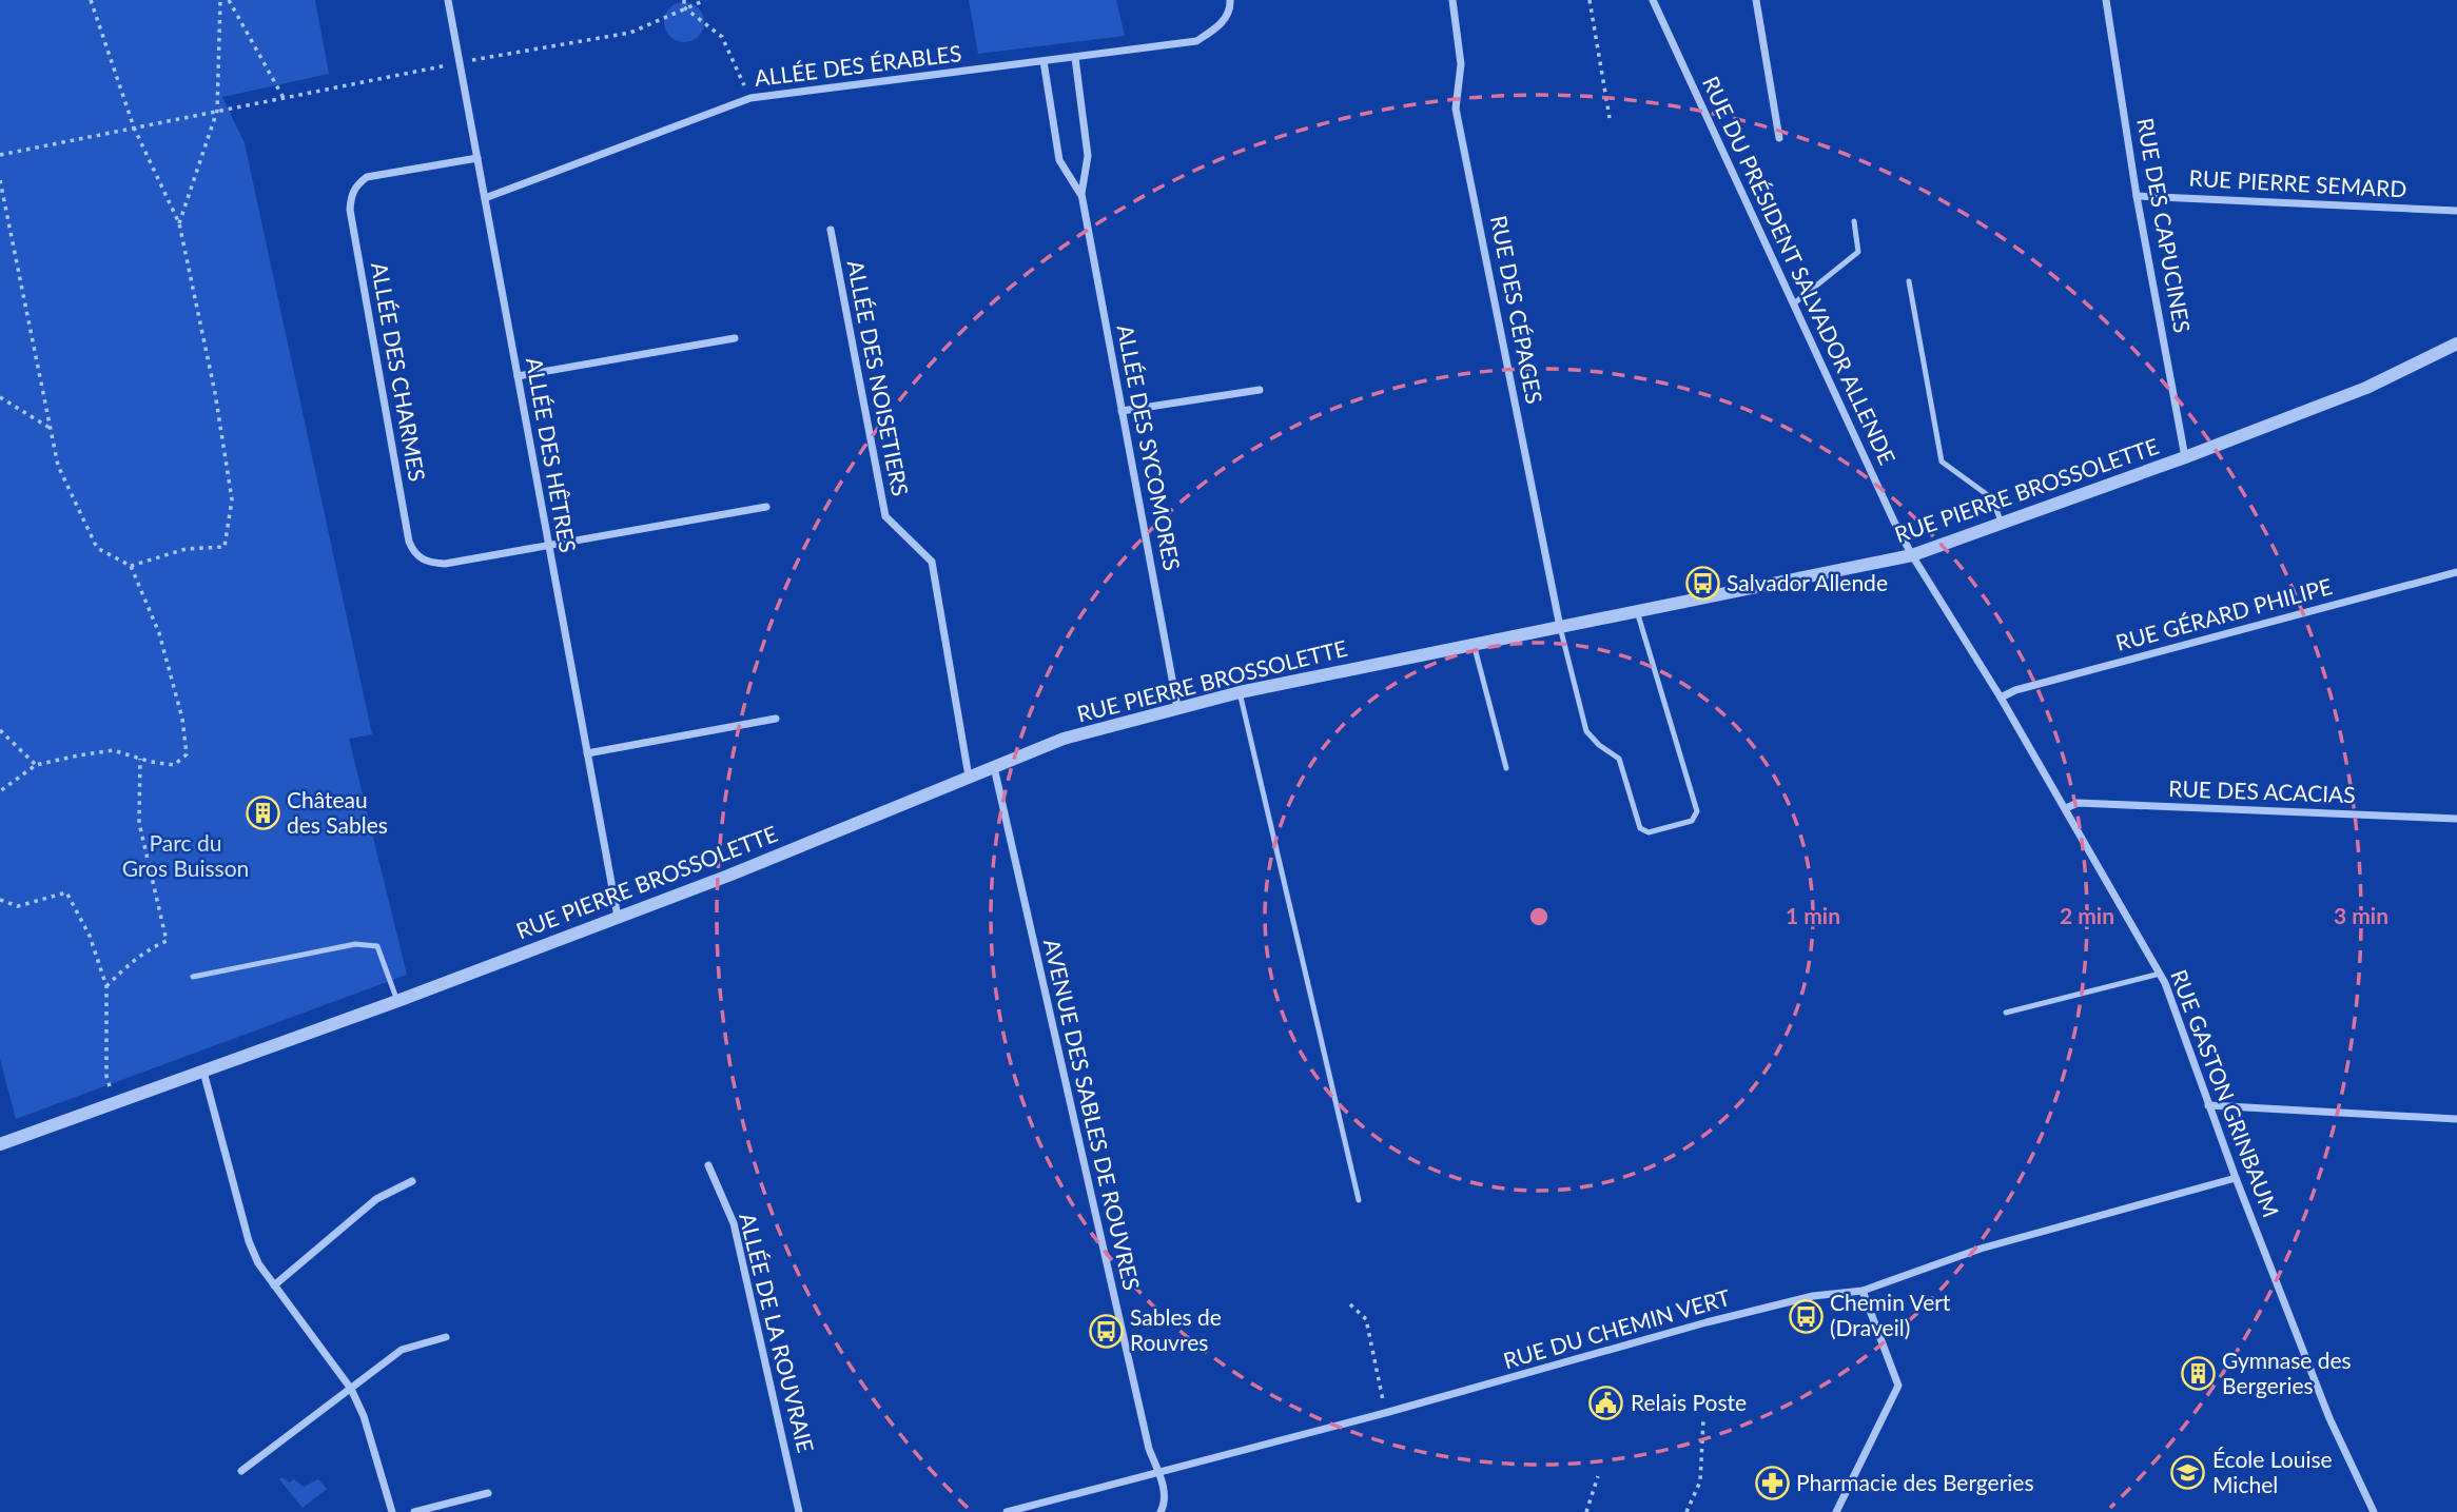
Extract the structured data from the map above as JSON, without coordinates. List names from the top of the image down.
{
  "streets": {
    "street": [
      "ALLÉE DES ÉRABLES",
      "RUE PIERRE SEMARD",
      "RUE DES CAPUCINES",
      "RUE DU PRÉSIDENT SALVADOR ALLENDE",
      "RUE DES CÉPAGES",
      "ALLÉE DES CHARMES",
      "ALLÉE DES NOISETIERS",
      "ALLÉE DES SYCOMORES",
      "ALLÉE DES HÊTRES",
      "RUE PIERRE BROSSOLETTE",
      "RUE GÉRARD PHILIPE",
      "RUE DES ACACIAS",
      "RUE GASTON GRINBAUM",
      "AVENUE DES SABLES DE ROUVRES",
      "RUE DU CHEMIN VERT",
      "ALLÉE DE LA ROUVRAIE"
    ]
  },
  "crossings": [
    ["ALLÉE DES ÉRABLES", "ALLÉE DES SYCOMORES"],
    ["ALLÉE DES ÉRABLES", "ALLÉE DES HÊTRES"],
    ["RUE PIERRE SEMARD", "RUE DES CAPUCINES"],
    ["RUE DES CAPUCINES", "RUE PIERRE BROSSOLETTE"],
    ["RUE DU PRÉSIDENT SALVADOR ALLENDE", "RUE PIERRE BROSSOLETTE"],
    ["RUE DU PRÉSIDENT SALVADOR ALLENDE", "RUE GASTON GRINBAUM"],
    ["RUE DES CÉPAGES", "RUE PIERRE BROSSOLETTE"],
    ["ALLÉE DES CHARMES", "ALLÉE DES HÊTRES"],
    ["ALLÉE DES NOISETIERS", "RUE PIERRE BROSSOLETTE"],
    ["ALLÉE DES SYCOMORES", "RUE PIERRE BROSSOLETTE"],
    ["ALLÉE DES HÊTRES", "RUE PIERRE BROSSOLETTE"],
    ["RUE PIERRE BROSSOLETTE", "RUE GASTON GRINBAUM"],
    ["RUE PIERRE BROSSOLETTE", "AVENUE DES SABLES DE ROUVRES"],
    ["RUE GÉRARD PHILIPE", "RUE GASTON GRINBAUM"],
    ["RUE DES ACACIAS", "RUE GASTON GRINBAUM"],
    ["RUE GASTON GRINBAUM", "RUE DU CHEMIN VERT"],
    ["AVENUE DES SABLES DE ROUVRES", "RUE DU CHEMIN VERT"]
  ],
  "parks": ["Parc du Gros Buisson"],
  "places": {
    "bus stop": ["Salvador Allende", "Chemin Vert (Draveil)", "Sables de Rouvres"],
    "building": ["Château des Sables", "Gymnase des Bergeries"],
    "public building": ["Relais Poste"],
    "school or university": ["École Louise Michel"],
    "pharmacy": ["Pharmacie des Bergeries"]
  },
  "rings": ["1 min", "2 min", "3 min"]
}
